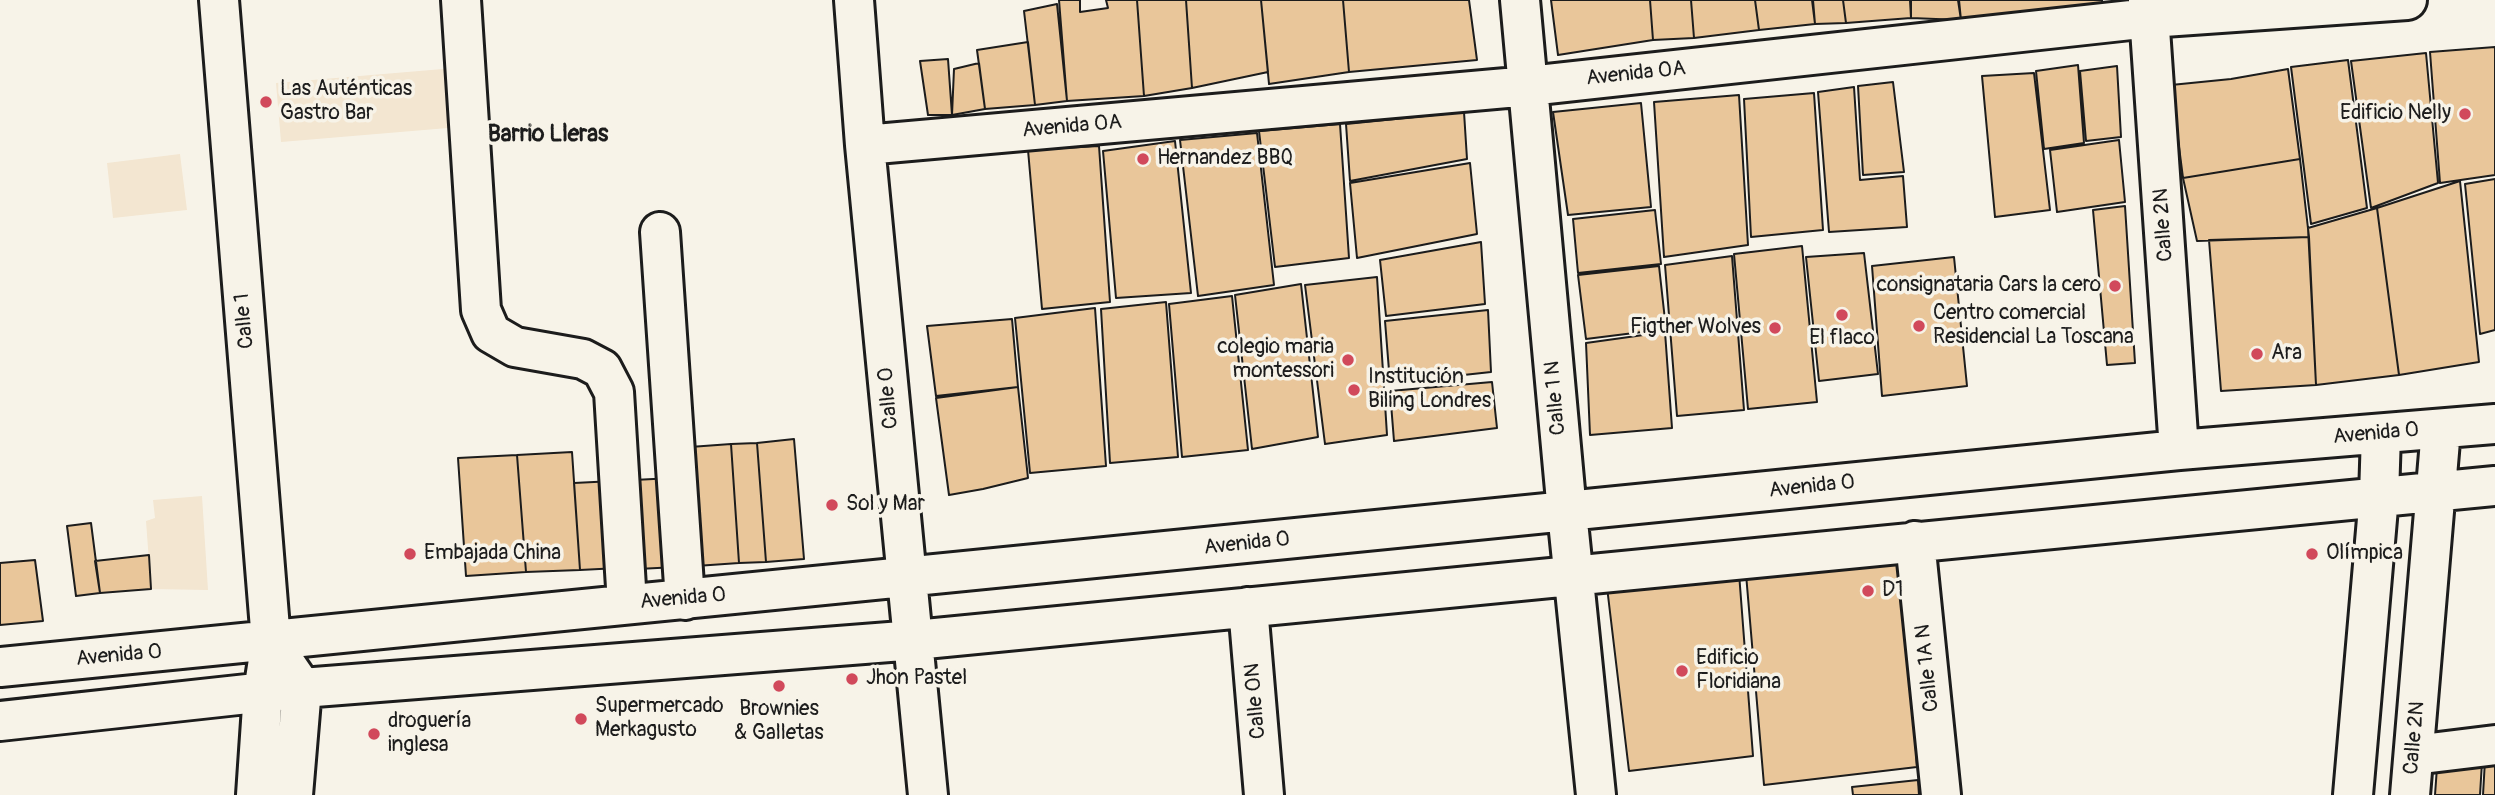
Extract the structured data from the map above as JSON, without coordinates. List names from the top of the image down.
{
  "streets": {
    "street": [
      "Avenida 0A",
      "Calle 2N",
      "Calle 1",
      "Calle 0",
      "Calle 1 N",
      "Avenida 0",
      "Calle 1A N",
      "Calle 0N"
    ]
  },
  "crossings": [
    ["Avenida 0A", "Calle 2N"],
    ["Avenida 0A", "Calle 0"],
    ["Avenida 0A", "Calle 1 N"],
    ["Calle 2N", "Avenida 0"],
    ["Calle 1", "Avenida 0"],
    ["Calle 0", "Avenida 0"],
    ["Calle 1 N", "Avenida 0"]
  ],
  "districts": ["Barrio Lleras"],
  "places": [
    "Las Auténticas Gastro Bar",
    "Edificio Nelly",
    "Hernandez BBQ",
    "consignataria Cars la cero",
    "El flaco",
    "Centro comercial Residencial La Toscana",
    "Figther Wolves",
    "Ara",
    "colegio maria montessori",
    "Institución Biling Londres",
    "Sol y Mar",
    "Embajada China",
    "Olímpica",
    "D1",
    "Edificio Floridiana",
    "Jhon Pastel",
    "Brownies & Galletas",
    "Supermercado Merkagusto",
    "droguería inglesa"
  ]
}
